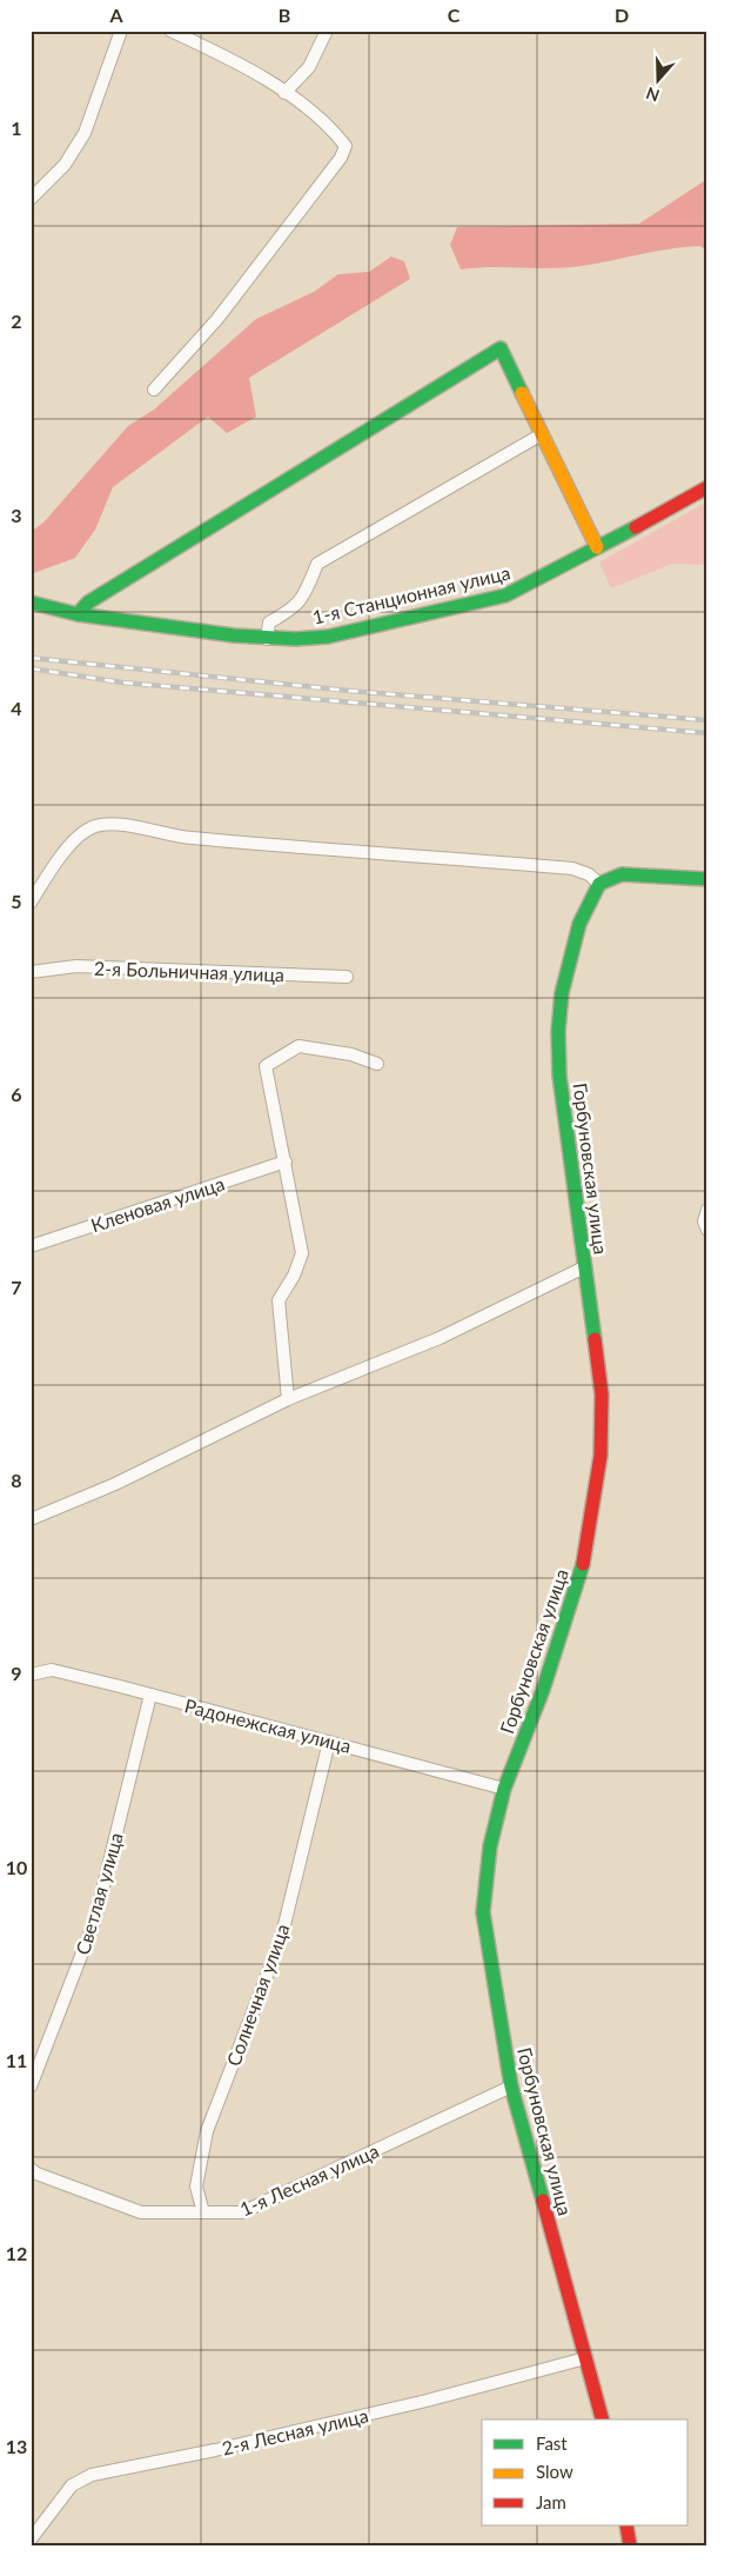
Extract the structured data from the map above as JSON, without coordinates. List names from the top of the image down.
{
  "streets": {
    "main road": ["1-я Станционная улица", "Горбуновская улица"],
    "street": [
      "2-я Больничная улица",
      "Кленовая улица",
      "Радонежская улица",
      "Светлая улица",
      "Солнечная улица",
      "1-я Лесная улица",
      "2-я Лесная улица"
    ]
  },
  "crossings": [
    ["Горбуновская улица", "Радонежская улица"],
    ["Горбуновская улица", "1-я Лесная улица"],
    ["Горбуновская улица", "2-я Лесная улица"],
    ["Радонежская улица", "Светлая улица"],
    ["Радонежская улица", "Солнечная улица"],
    ["Солнечная улица", "1-я Лесная улица"]
  ],
  "legend": ["Fast", "Slow", "Jam"],
  "north": "bottom",
  "grid": {
    "columns": [
      "A",
      "B",
      "C",
      "D"
    ],
    "rows": [
      "1",
      "2",
      "3",
      "4",
      "5",
      "6",
      "7",
      "8",
      "9",
      "10",
      "11",
      "12",
      "13"
    ]
  }
}
